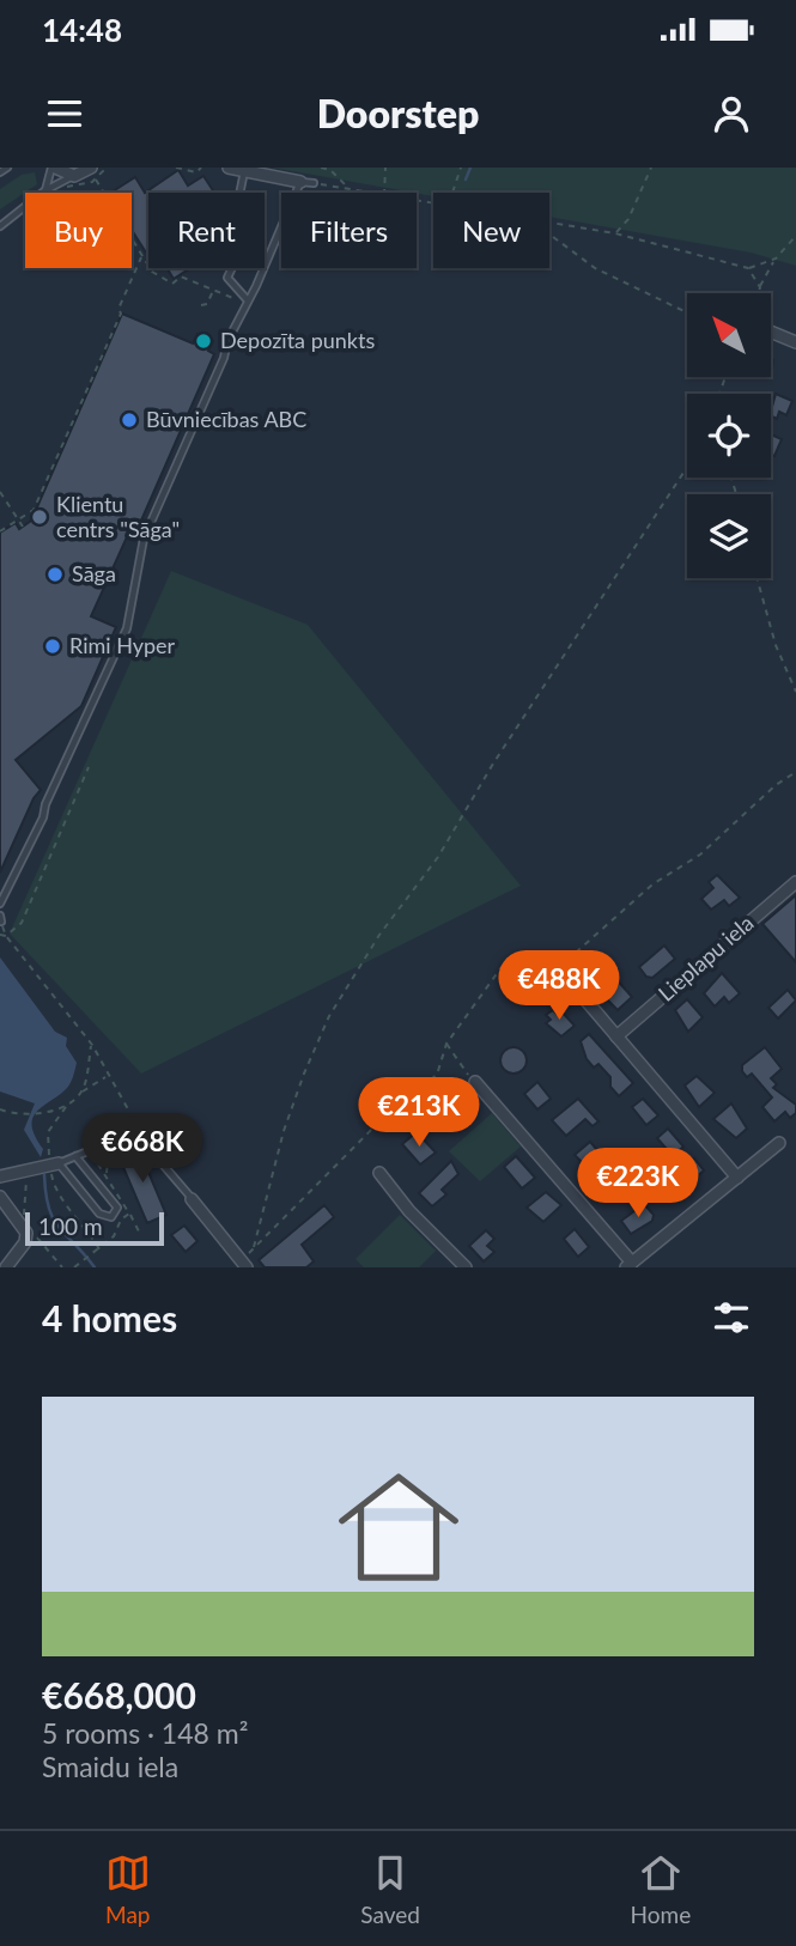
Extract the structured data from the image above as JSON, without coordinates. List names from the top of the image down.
{
  "streets": {
    "street": ["Lieplapu iela"]
  },
  "places": [
    "Depozīta punkts",
    "Būvniecības ABC",
    "Klientu centrs \"Sāga\"",
    "Sāga",
    "Rimi Hyper"
  ],
  "scale_bar": "100 m",
  "north": "top left",
  "page": {
    "status": "14:48",
    "header": "Doorstep",
    "chip": [
      "Buy",
      "Rent",
      "Filters",
      "New"
    ],
    "price": [
      "€488K",
      "€213K",
      "€668K",
      "€223K"
    ],
    "scale": "100 m",
    "heading": "4 homes",
    "list": [
      {
        "name": "€668,000",
        "note": "5 rooms · 148 m² · Smaidu iela"
      }
    ],
    "tabs": ["Map", "Saved", "Home"]
  }
}
